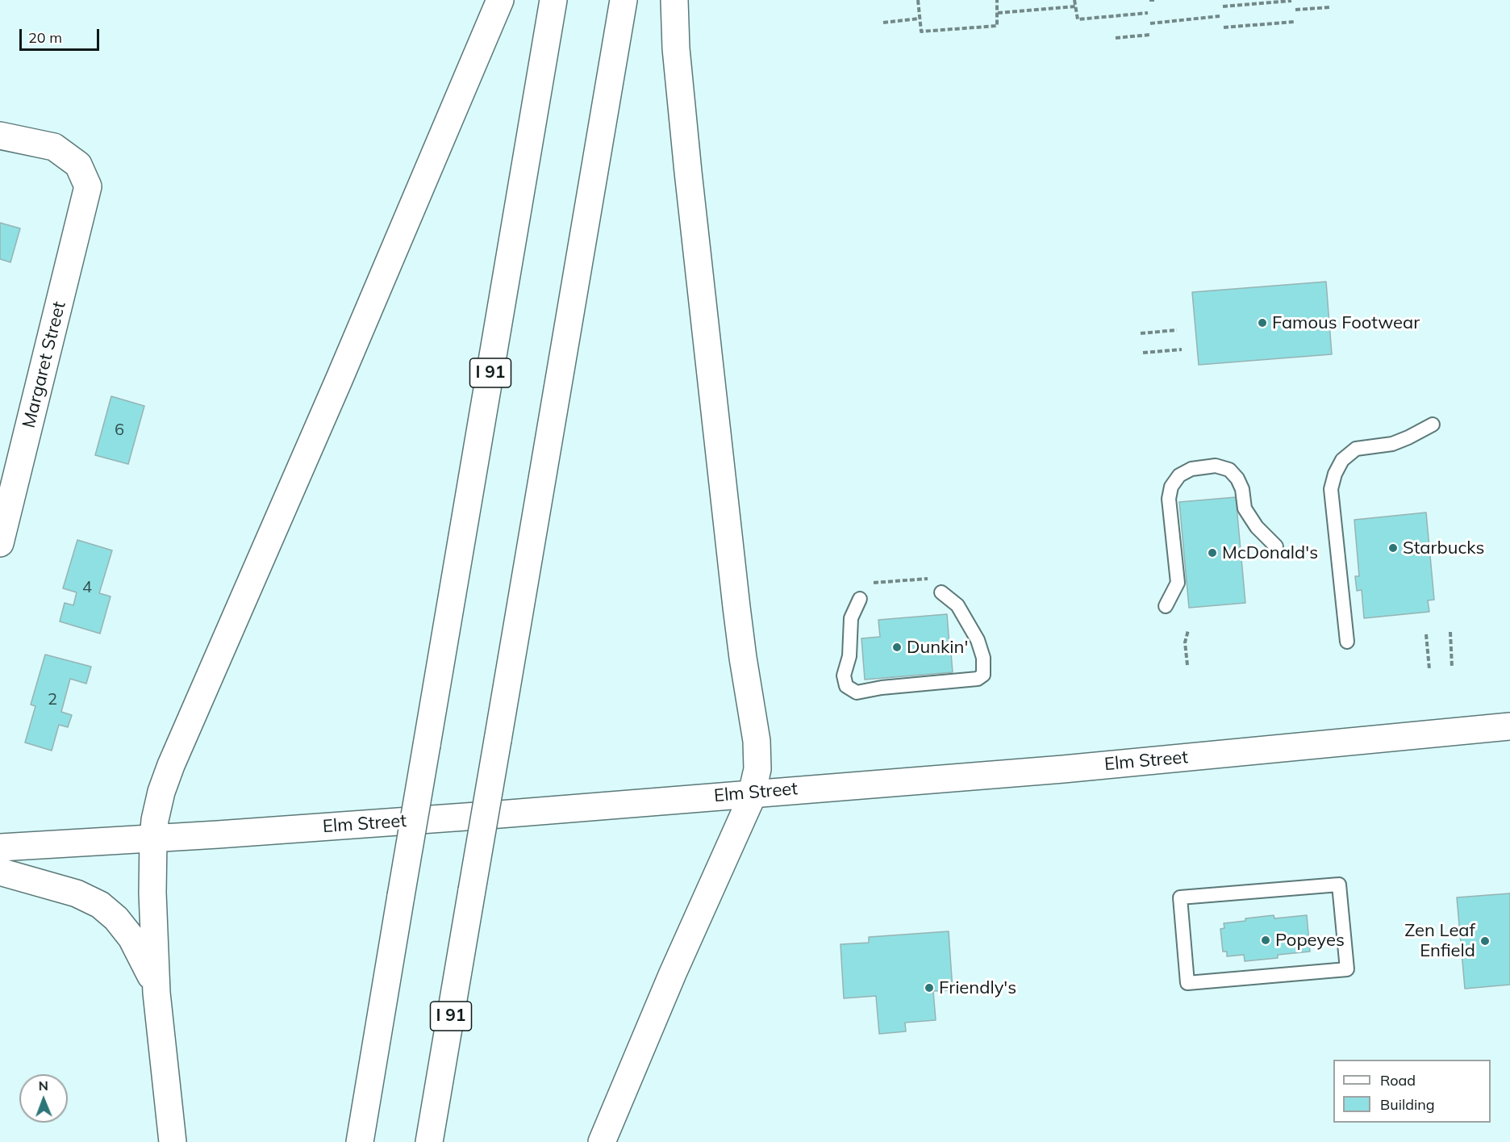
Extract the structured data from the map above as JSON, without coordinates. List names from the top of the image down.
{
  "streets": {
    "main road": ["Margaret Street", "I 91", "Elm Street"]
  },
  "places": [
    "Famous Footwear",
    "Starbucks",
    "McDonald's",
    "Dunkin'",
    "Popeyes",
    "Zen Leaf Enfield",
    "Friendly's"
  ],
  "house_numbers": ["6", "4", "2"],
  "legend": ["Road", "Building"],
  "scale_bar": "20 m",
  "north": "top"
}
